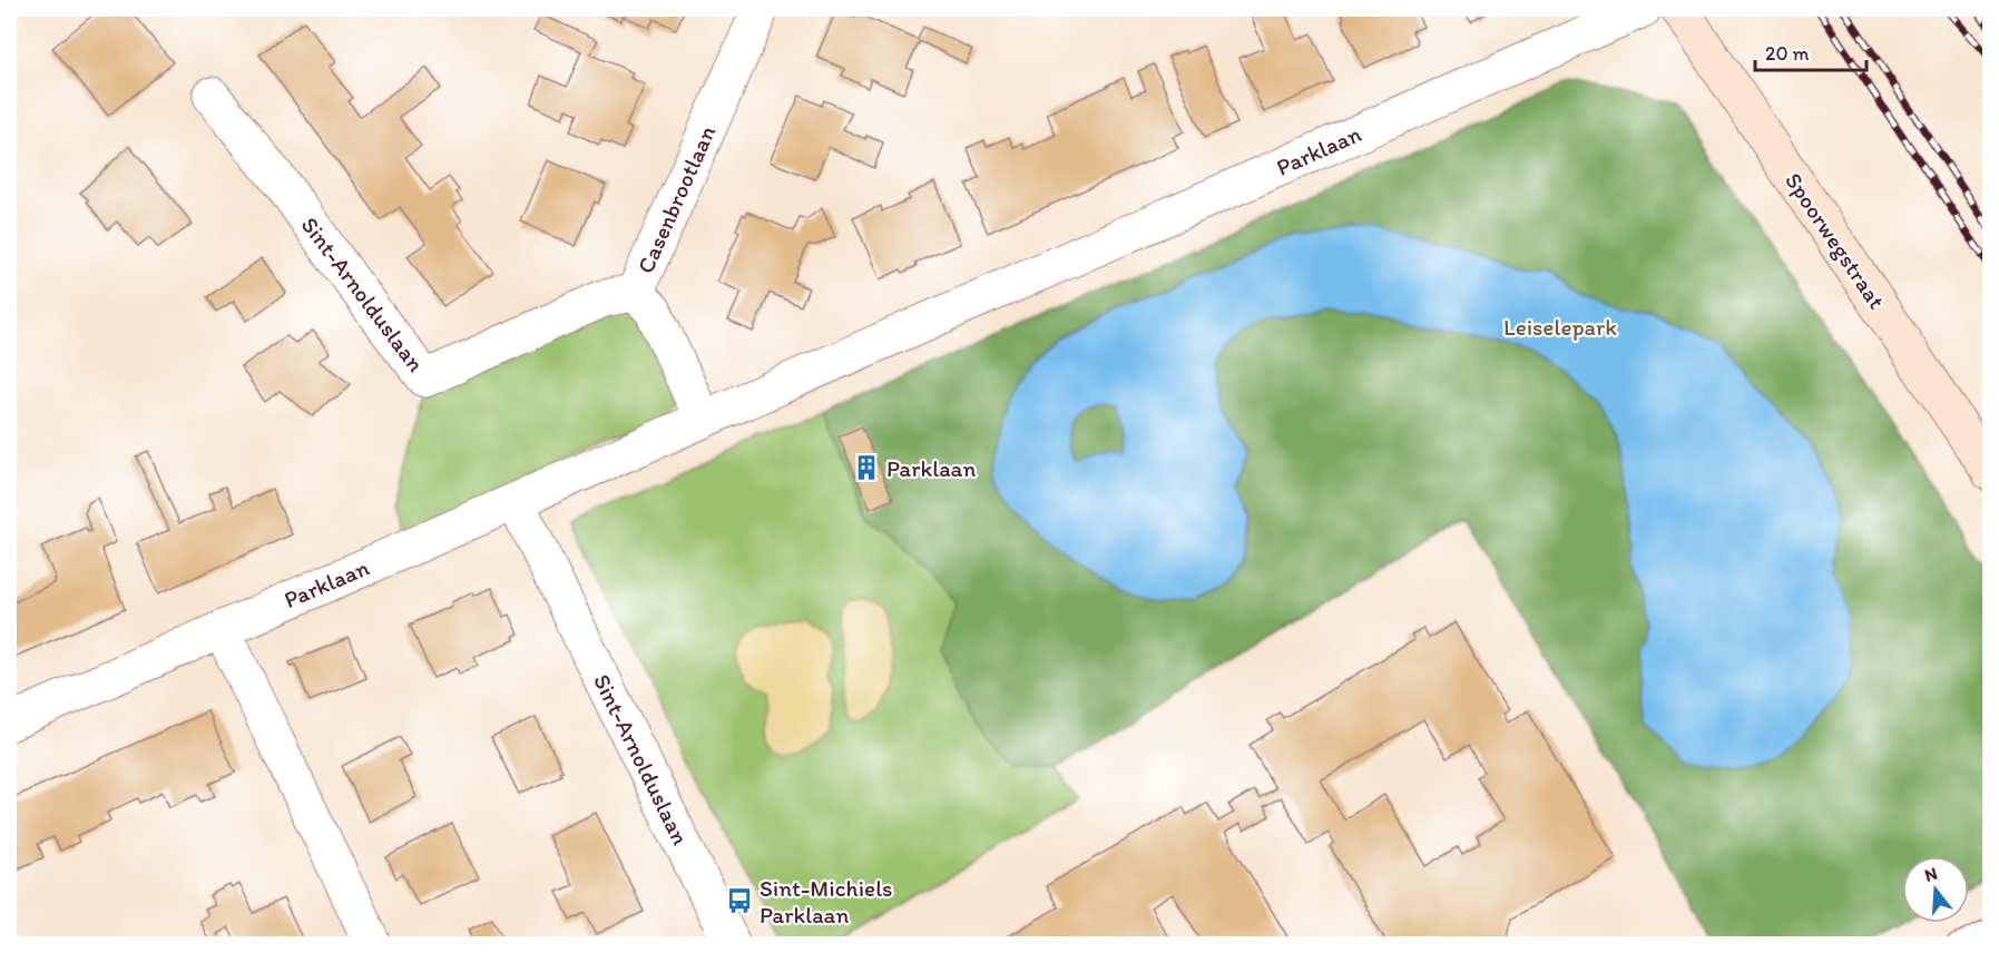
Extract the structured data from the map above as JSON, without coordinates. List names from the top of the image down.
{
  "streets": {
    "street": [
      "Parklaan",
      "Casenbrootlaan",
      "Spoorwegstraat",
      "Sint-Arnolduslaan"
    ]
  },
  "crossings": [
    ["Parklaan", "Casenbrootlaan"],
    ["Parklaan", "Sint-Arnolduslaan"],
    ["Casenbrootlaan", "Sint-Arnolduslaan"]
  ],
  "parks": ["Leiselepark"],
  "places": {
    "building": ["Parklaan"],
    "bus stop": ["Sint-Michiels Parklaan"]
  },
  "scale_bar": "20 m",
  "north": "top"
}
